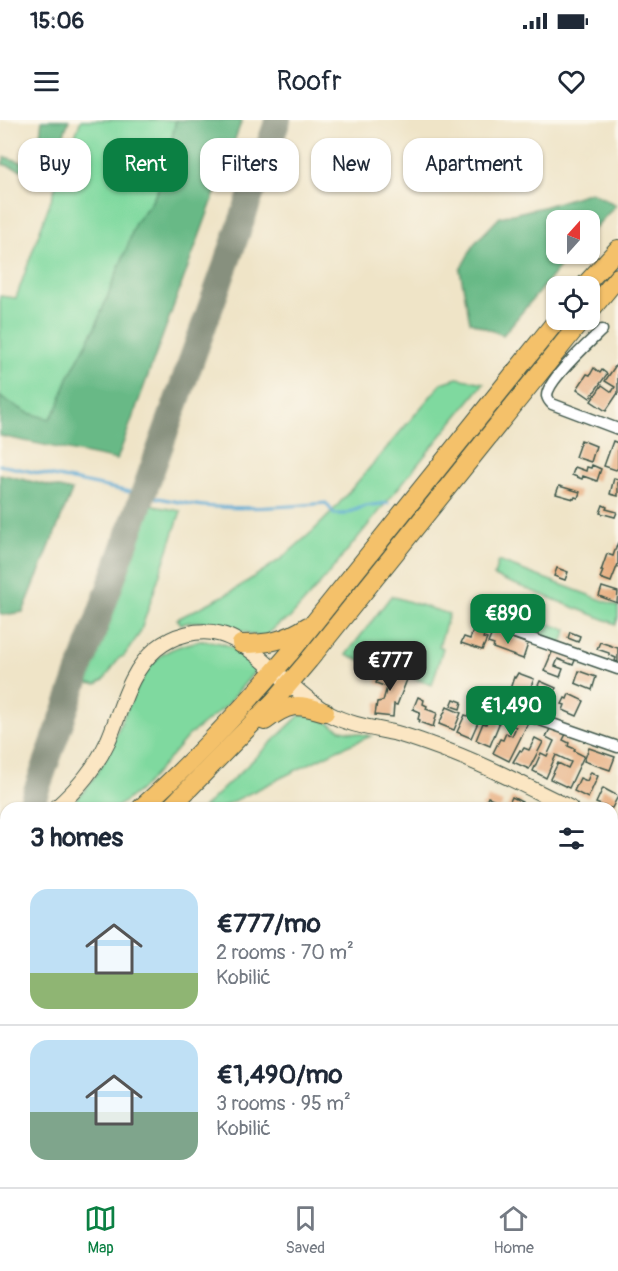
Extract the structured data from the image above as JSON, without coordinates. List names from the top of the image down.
{
  "north": "top",
  "page": {
    "status": "15:06",
    "header": "Roofr",
    "chip": [
      "Buy",
      "Rent",
      "Filters",
      "New",
      "Apartment"
    ],
    "price": ["€890", "€777", "€1,490"],
    "heading": "3 homes",
    "list": [
      {
        "name": "€777/mo",
        "note": "2 rooms · 70 m² · Kobilić"
      },
      {
        "name": "€1,490/mo",
        "note": "3 rooms · 95 m² · Kobilić"
      }
    ],
    "tabs": ["Map", "Saved", "Home"]
  }
}
